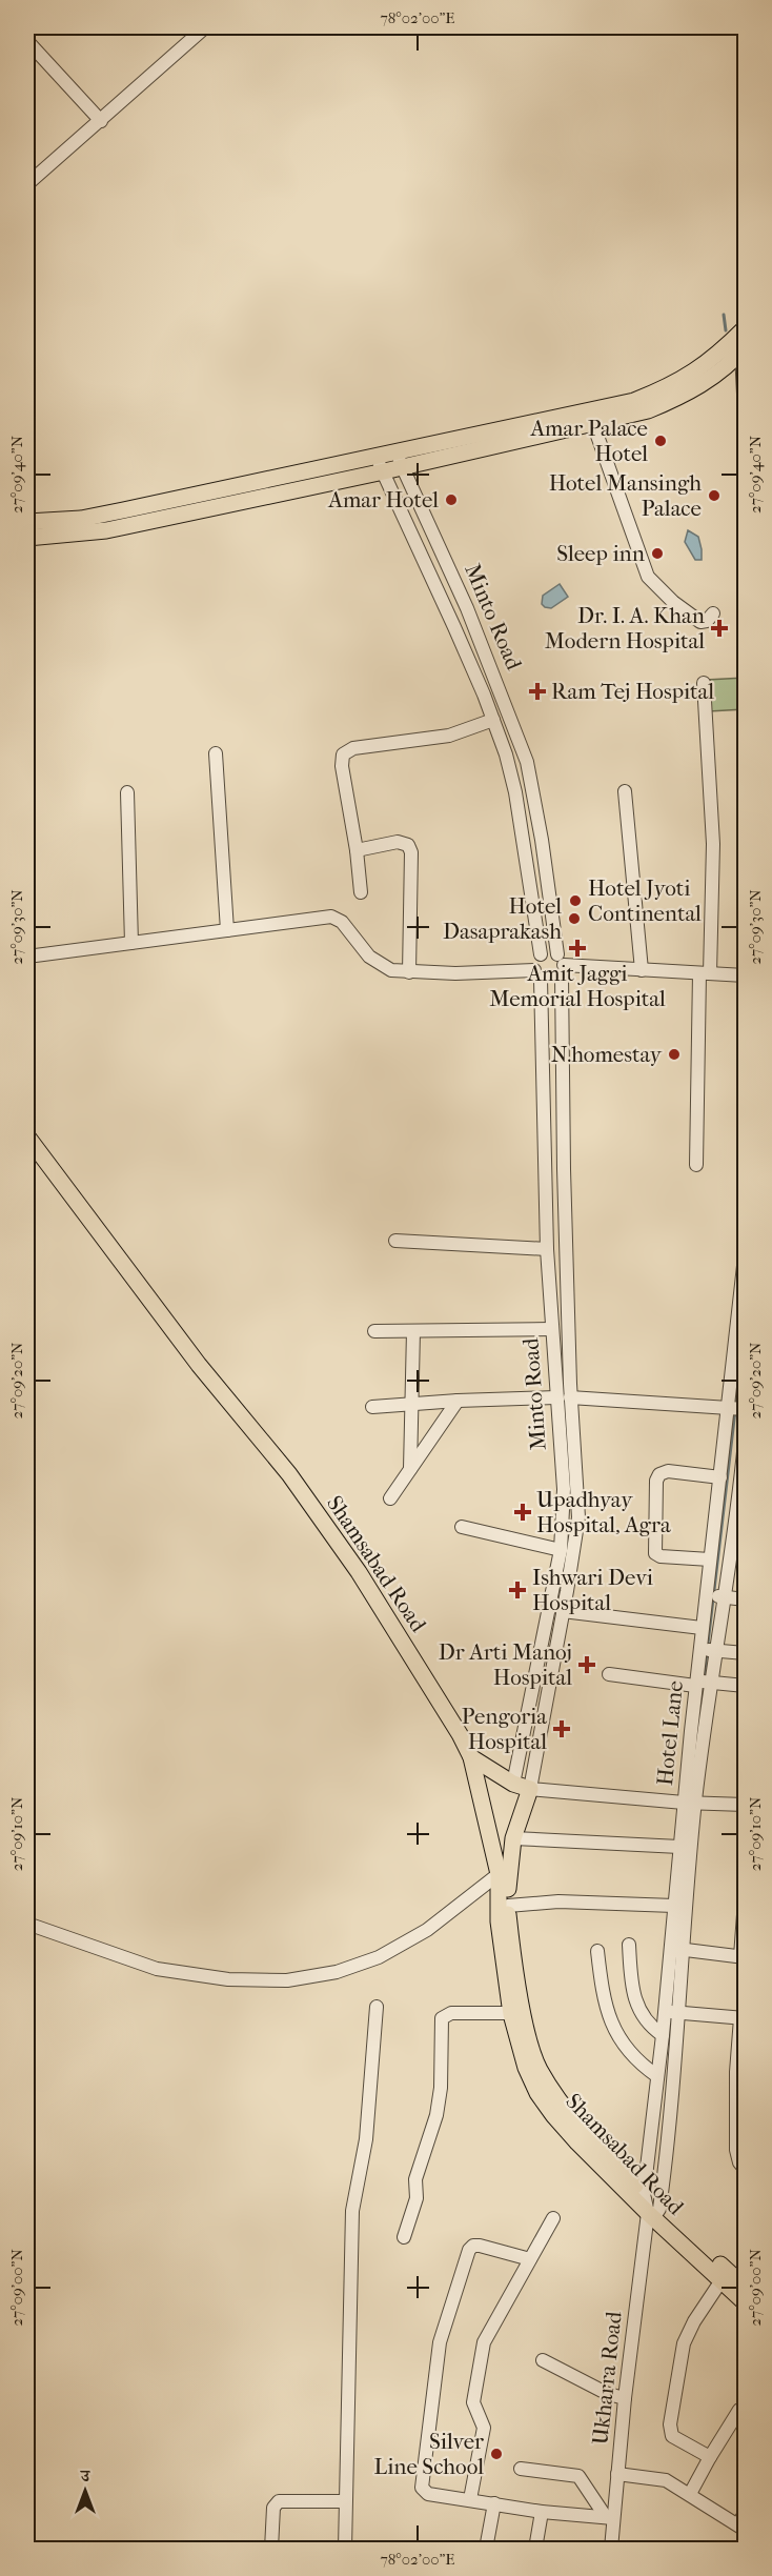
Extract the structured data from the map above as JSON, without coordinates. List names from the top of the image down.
{
  "streets": {
    "main road": ["Minto Road", "Shamsabad Road"],
    "street": ["Hotel Lane", "Ukharra Road"]
  },
  "crossings": [
    ["Minto Road", "Shamsabad Road"],
    ["Shamsabad Road", "Ukharra Road"]
  ],
  "places": {
    "other": [
      "Amar Palace Hotel",
      "Hotel Mansingh Palace",
      "Amar Hotel",
      "Sleep inn",
      "Hotel Jyoti Continental",
      "Hotel Dasaprakash",
      "N.homestay",
      "Silver Line School"
    ],
    "health": [
      "Dr. I. A. Khan Modern Hospital",
      "Ram Tej Hospital",
      "Amit Jaggi Memorial Hospital",
      "Upadhyay Hospital, Agra",
      "Ishwari Devi Hospital",
      "Dr Arti Manoj Hospital",
      "Pengoria Hospital"
    ]
  },
  "north": "top",
  "coordinates": [
    "78°02'00\"E",
    "27°09'40\"N",
    "27°09'30\"N",
    "27°09'20\"N",
    "27°09'10\"N",
    "27°09'00\"N"
  ]
}
